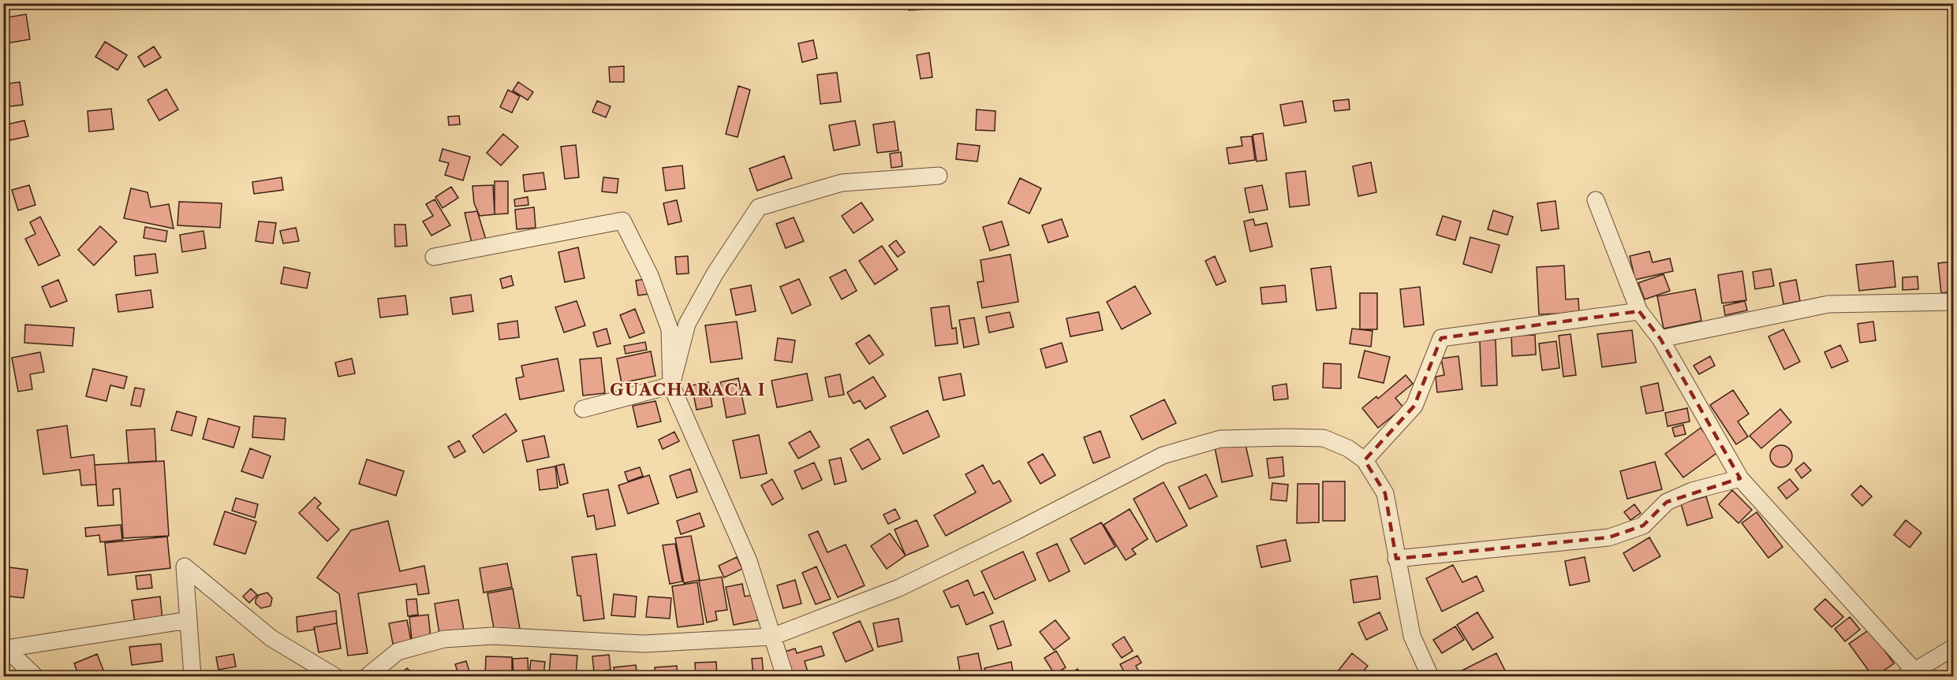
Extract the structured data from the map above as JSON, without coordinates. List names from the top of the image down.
{
  "districts": ["GUACHARACA I"]
}
